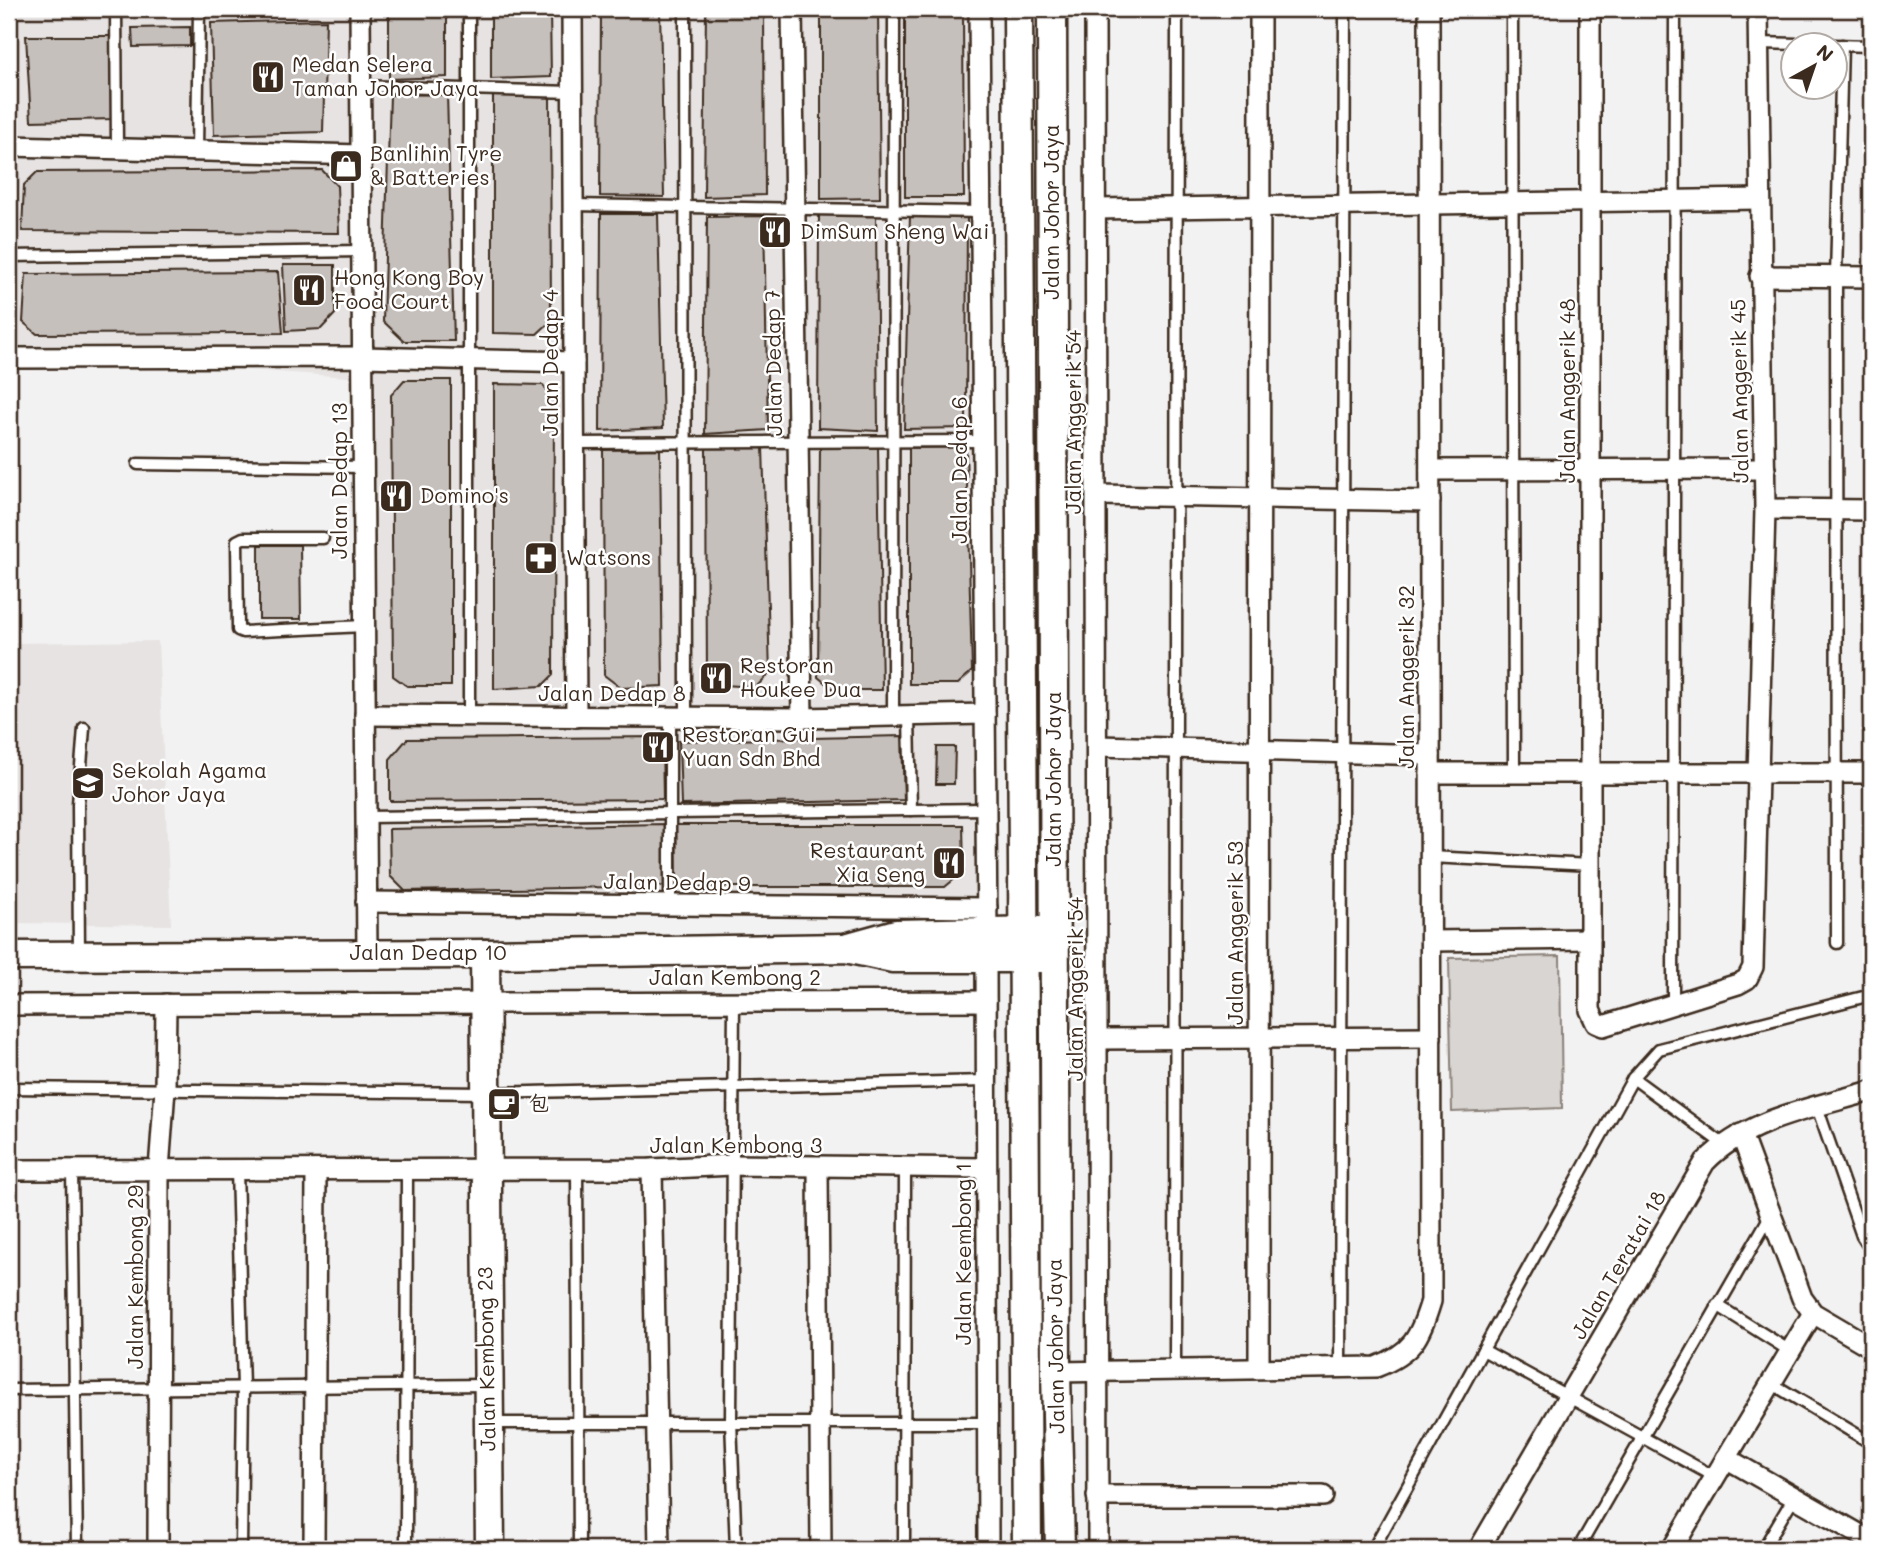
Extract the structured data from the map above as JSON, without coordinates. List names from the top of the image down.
{
  "streets": {
    "main road": ["Jalan Johor Jaya", "Jalan Dedap 10", "Jalan Kembong 23"],
    "street": [
      "Jalan Dedap 4",
      "Jalan Dedap 7",
      "Jalan Anggerik 48",
      "Jalan Anggerik 45",
      "Jalan Anggerik 54",
      "Jalan Dedap 6",
      "Jalan Dedap 13",
      "Jalan Anggerik 32",
      "Jalan Dedap 8",
      "Jalan Dedap 9",
      "Jalan Anggerik 53",
      "Jalan Kembong 2",
      "Jalan Kembong 3",
      "Jalan Keembong 1",
      "Jalan Teratai 18",
      "Jalan Kembong 29"
    ]
  },
  "crossings": [
    ["Jalan Johor Jaya", "Jalan Dedap 10"],
    ["Jalan Dedap 4", "Jalan Dedap 8"],
    ["Jalan Dedap 7", "Jalan Dedap 8"],
    ["Jalan Anggerik 48", "Jalan Anggerik 45"],
    ["Jalan Dedap 6", "Jalan Dedap 8"],
    ["Jalan Dedap 6", "Jalan Dedap 9"],
    ["Jalan Dedap 6", "Jalan Dedap 10"],
    ["Jalan Dedap 6", "Jalan Keembong 1"],
    ["Jalan Dedap 13", "Jalan Dedap 8"],
    ["Jalan Dedap 13", "Jalan Dedap 9"],
    ["Jalan Dedap 13", "Jalan Dedap 10"],
    ["Jalan Dedap 9", "Jalan Dedap 10"],
    ["Jalan Dedap 9", "Jalan Keembong 1"],
    ["Jalan Dedap 10", "Jalan Keembong 1"],
    ["Jalan Dedap 10", "Jalan Kembong 23"],
    ["Jalan Kembong 2", "Jalan Keembong 1"],
    ["Jalan Kembong 2", "Jalan Kembong 29"],
    ["Jalan Kembong 2", "Jalan Kembong 23"],
    ["Jalan Kembong 3", "Jalan Keembong 1"],
    ["Jalan Kembong 3", "Jalan Kembong 29"],
    ["Jalan Kembong 3", "Jalan Kembong 23"]
  ],
  "places": {
    "restaurant": [
      "Medan Selera Taman Johor Jaya",
      "DimSum Sheng Wai",
      "Hong Kong Boy Food Court",
      "Domino's",
      "Restoran Houkee Dua",
      "Restoran Gui Yuan Sdn Bhd",
      "Restaurant Xia Seng"
    ],
    "shop": ["Banlihin Tyre & Batteries"],
    "pharmacy": ["Watsons"],
    "school or university": ["Sekolah Agama Johor Jaya"],
    "cafe": ["包"]
  },
  "north": "top right"
}
